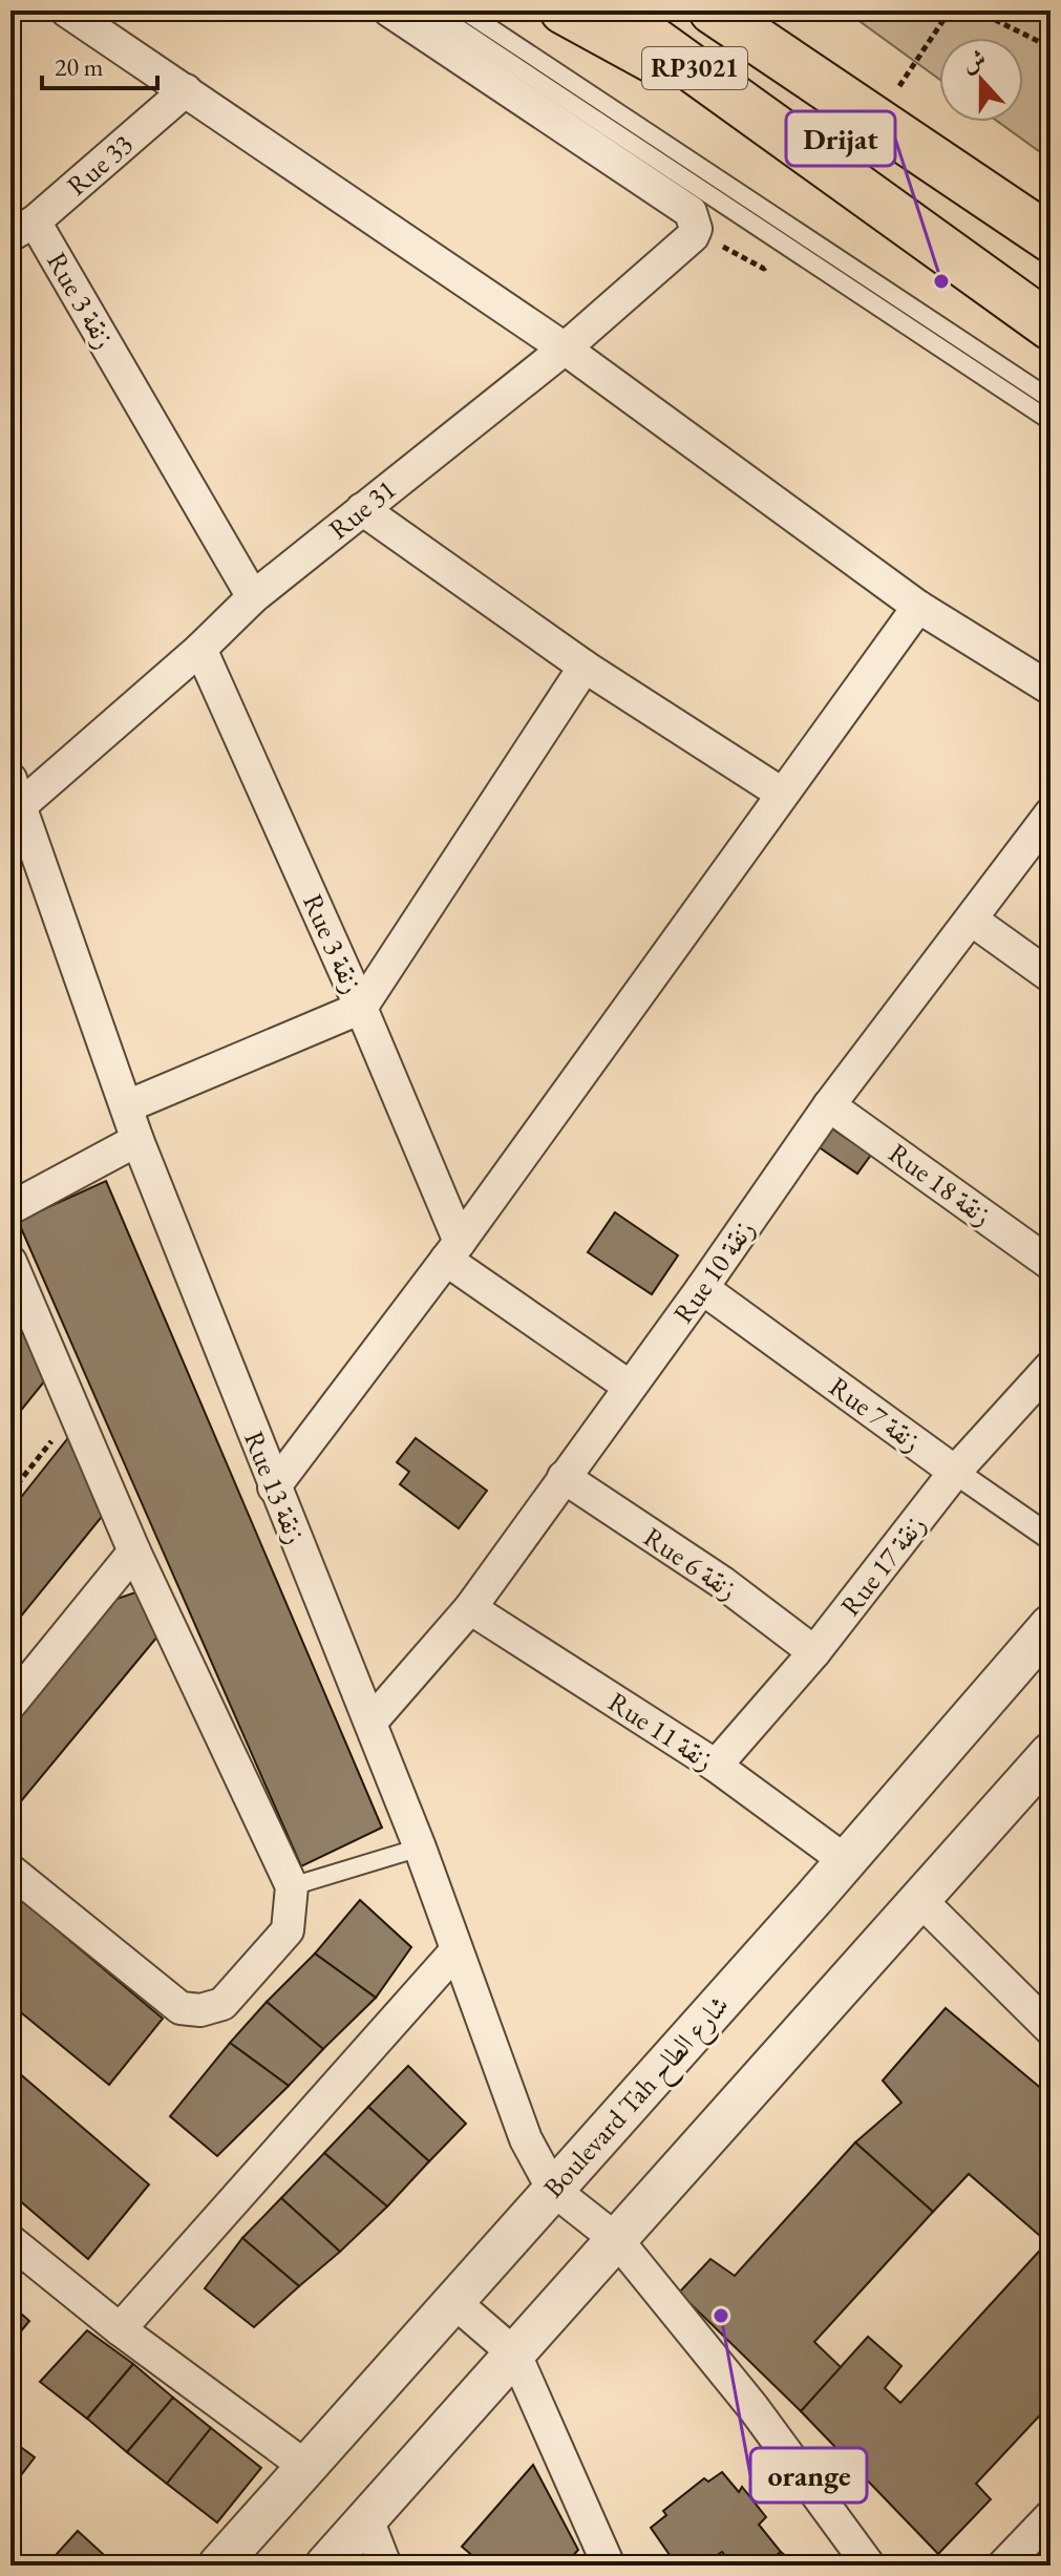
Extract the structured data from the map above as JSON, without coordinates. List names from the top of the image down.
{
  "streets": {
    "main road": ["RP3021"],
    "street": [
      "Rue 33",
      "Rue 3 زنقة",
      "Rue 31",
      "Rue 18 زنقة",
      "Rue 10 زنقة",
      "Rue 7 زنقة",
      "Rue 13 زنقة",
      "Rue 6 زنقة",
      "Rue 17 زنقة",
      "Rue 11 زنقة",
      "Boulevard Tah شارع الطاح"
    ]
  },
  "crossings": [
    ["Rue 33", "Rue 3 زنقة"],
    ["Rue 3 زنقة", "Rue 31"],
    ["Rue 31", "Rue 13 زنقة"],
    ["Rue 18 زنقة", "Rue 10 زنقة"],
    ["Rue 10 زنقة", "Rue 7 زنقة"],
    ["Rue 10 زنقة", "Rue 13 زنقة"],
    ["Rue 10 زنقة", "Rue 6 زنقة"],
    ["Rue 10 زنقة", "Rue 11 زنقة"],
    ["Rue 7 زنقة", "Rue 17 زنقة"],
    ["Rue 13 زنقة", "Boulevard Tah شارع الطاح"],
    ["Rue 6 زنقة", "Rue 17 زنقة"],
    ["Rue 17 زنقة", "Rue 11 زنقة"],
    ["Rue 11 زنقة", "Boulevard Tah شارع الطاح"]
  ],
  "places": ["Drijat", "orange"],
  "scale_bar": "20 m",
  "north": "top"
}
